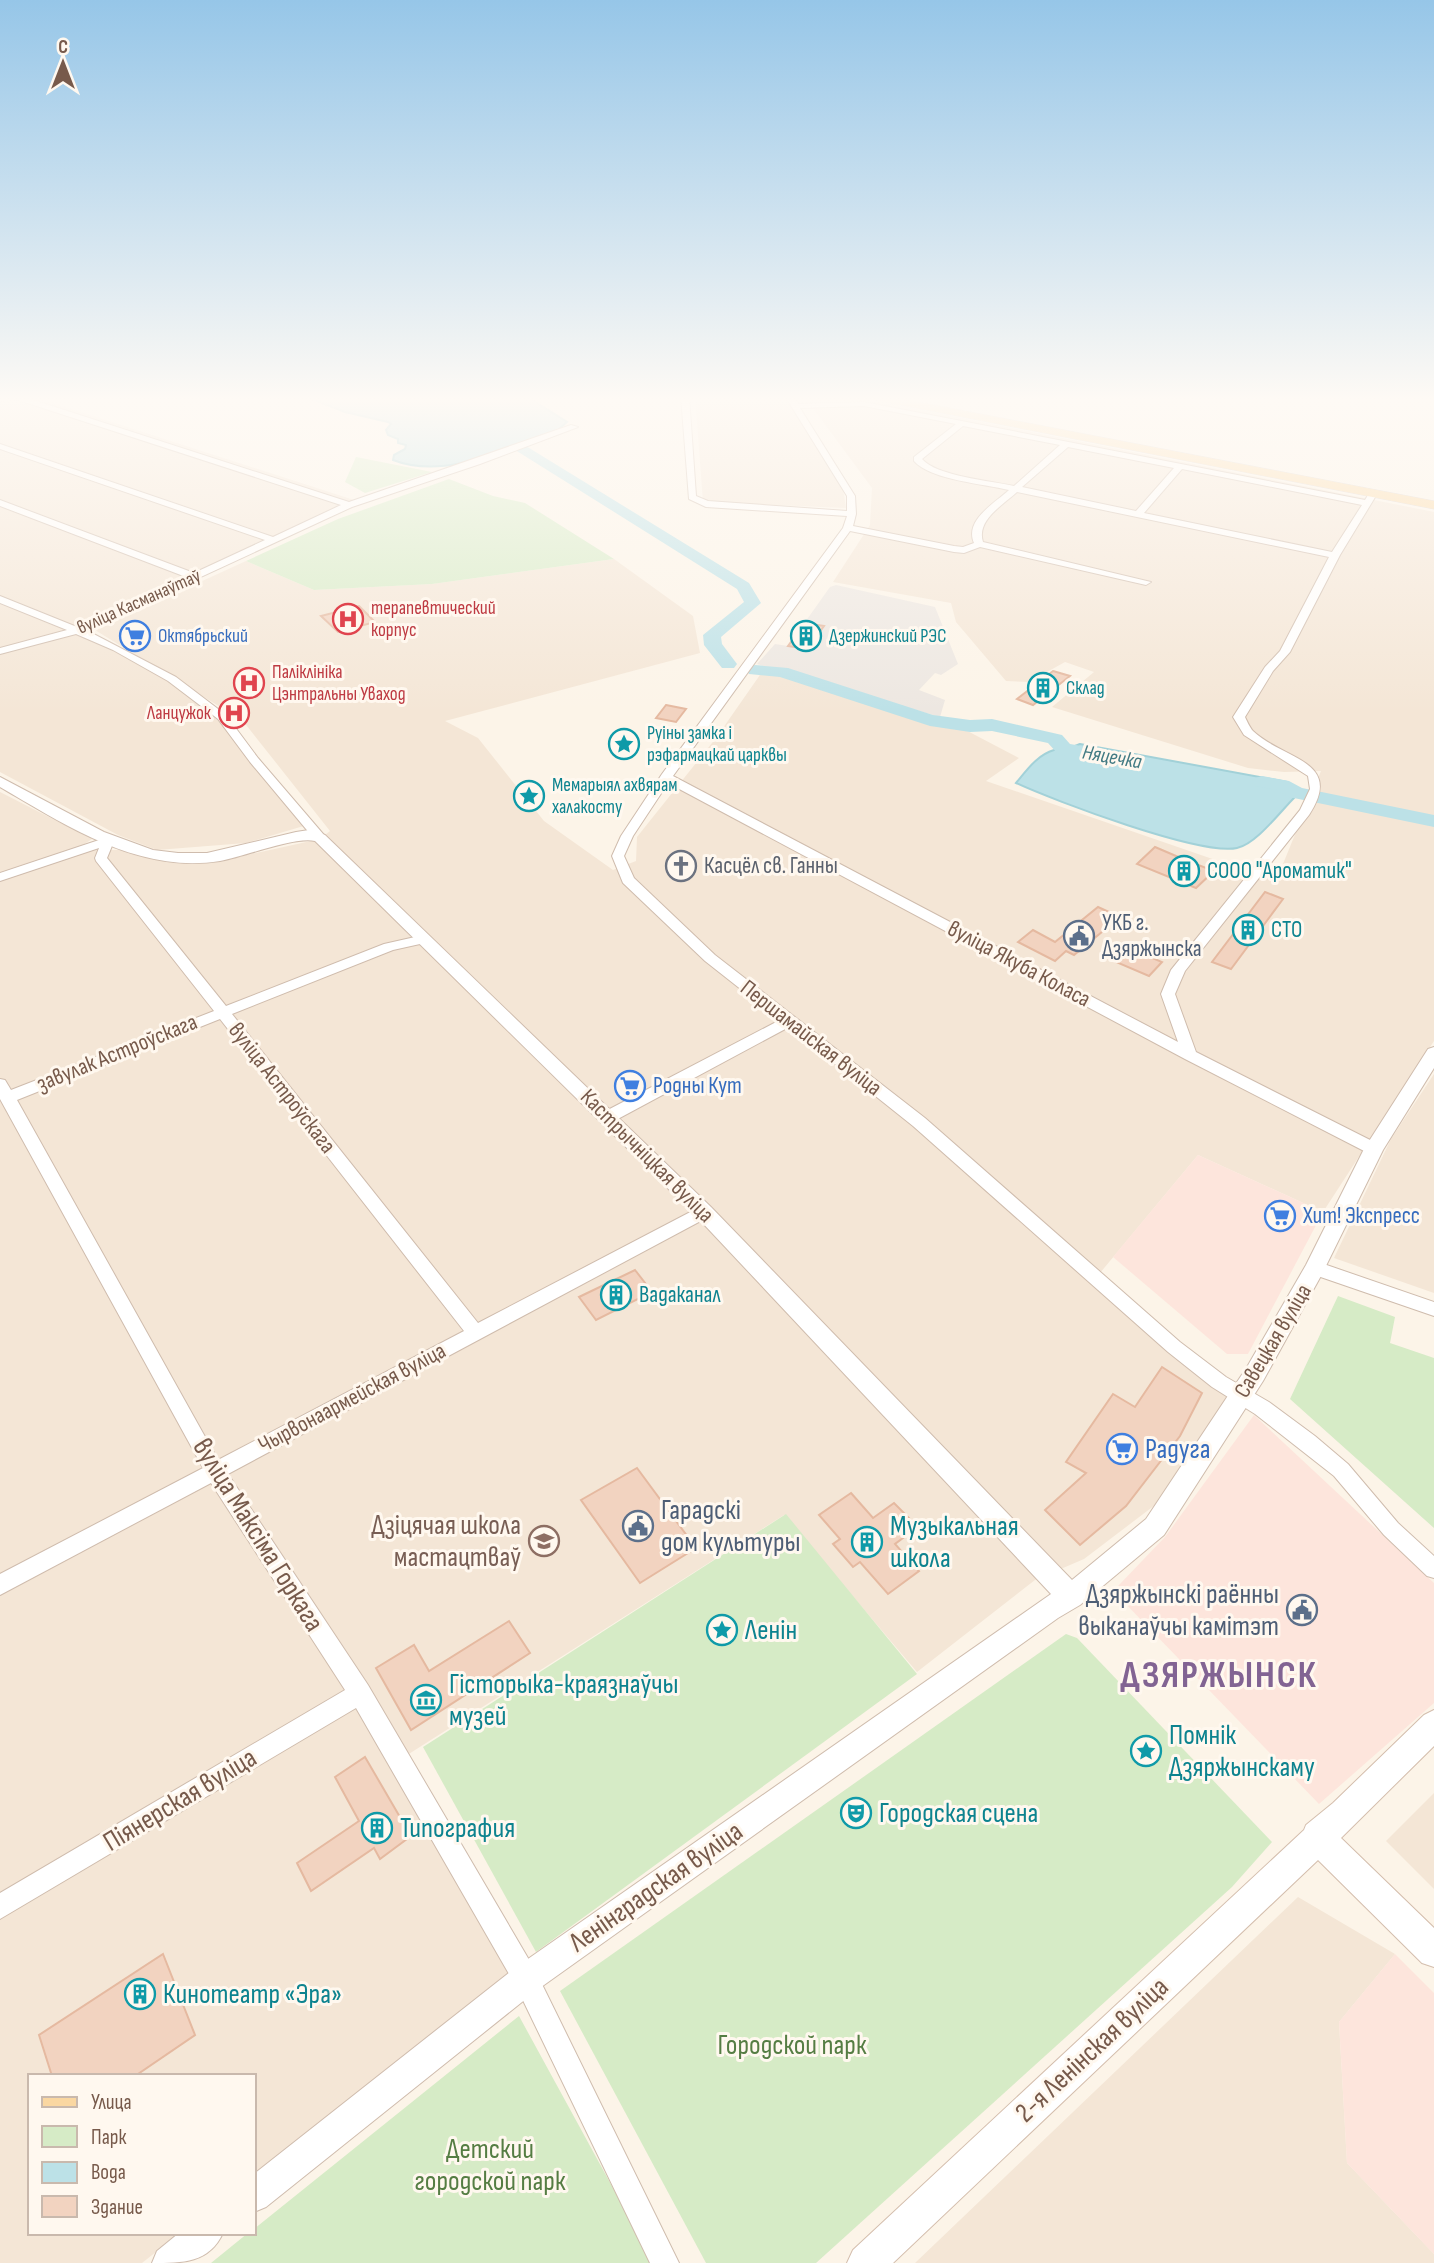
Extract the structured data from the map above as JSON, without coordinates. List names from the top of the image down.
{
  "streets": {
    "main road": ["2-я Ленінская вуліца"],
    "street": [
      "вуліца Касманаўтаў",
      "вуліца Якуба Коласа",
      "Першамайская вуліца",
      "завулак Астроўскага",
      "вуліца Астроўскага",
      "Кастрычніцкая вуліца",
      "Савецкая вуліца",
      "Чырвонаармейская вуліца",
      "вуліца Максіма Горкага",
      "Піянерская вуліца",
      "Ленінградская вуліца"
    ]
  },
  "crossings": [
    ["вуліца Касманаўтаў", "Кастрычніцкая вуліца"],
    ["вуліца Якуба Коласа", "Першамайская вуліца"],
    ["вуліца Якуба Коласа", "Савецкая вуліца"],
    ["Першамайская вуліца", "Савецкая вуліца"],
    ["завулак Астроўскага", "вуліца Астроўскага"],
    ["завулак Астроўскага", "Кастрычніцкая вуліца"],
    ["завулак Астроўскага", "вуліца Максіма Горкага"],
    ["вуліца Астроўскага", "Чырвонаармейская вуліца"],
    ["Кастрычніцкая вуліца", "Савецкая вуліца"],
    ["Кастрычніцкая вуліца", "Чырвонаармейская вуліца"],
    ["Кастрычніцкая вуліца", "Ленінградская вуліца"],
    ["Савецкая вуліца", "Ленінградская вуліца"],
    ["Чырвонаармейская вуліца", "вуліца Максіма Горкага"],
    ["вуліца Максіма Горкага", "Піянерская вуліца"],
    ["вуліца Максіма Горкага", "Ленінградская вуліца"]
  ],
  "districts": ["ДЗЯРЖЫНСК"],
  "water": ["Няцечка"],
  "parks": ["Городской парк", "Детский городской парк"],
  "places": {
    "hospital": ["терапевтический корпус", "Паліклініка Цэнтральны Уваход", "Ланцужок"],
    "supermarket": [
      "Октябрьский",
      "Родны Кут",
      "Хит! Экспресс",
      "Радуга"
    ],
    "building": [
      "Дзержинский РЭС",
      "Склад",
      "СООО \"Ароматик\"",
      "СТО",
      "Вадаканал",
      "Музыкальная школа",
      "Типография",
      "Кинотеатр «Эра»"
    ],
    "place": [
      "Руіны замка і рэфармацкай царквы",
      "Мемарыял ахвярам халакосту",
      "Ленін",
      "Помнік Дзяржынскаму"
    ],
    "church": ["Касцёл св. Ганны"],
    "public building": ["УКБ г. Дзяржынска", "Гарадскі дом культуры", "Дзяржынскі раённы выканаўчы камітэт"],
    "school or university": ["Дзіцячая школа мастацтваў"],
    "museum": ["Гісторыка-краязнаўчы музей"],
    "theatre": ["Городская сцена"]
  },
  "legend": [
    "Улица",
    "Парк",
    "Вода",
    "Здание"
  ],
  "north": "top"
}
